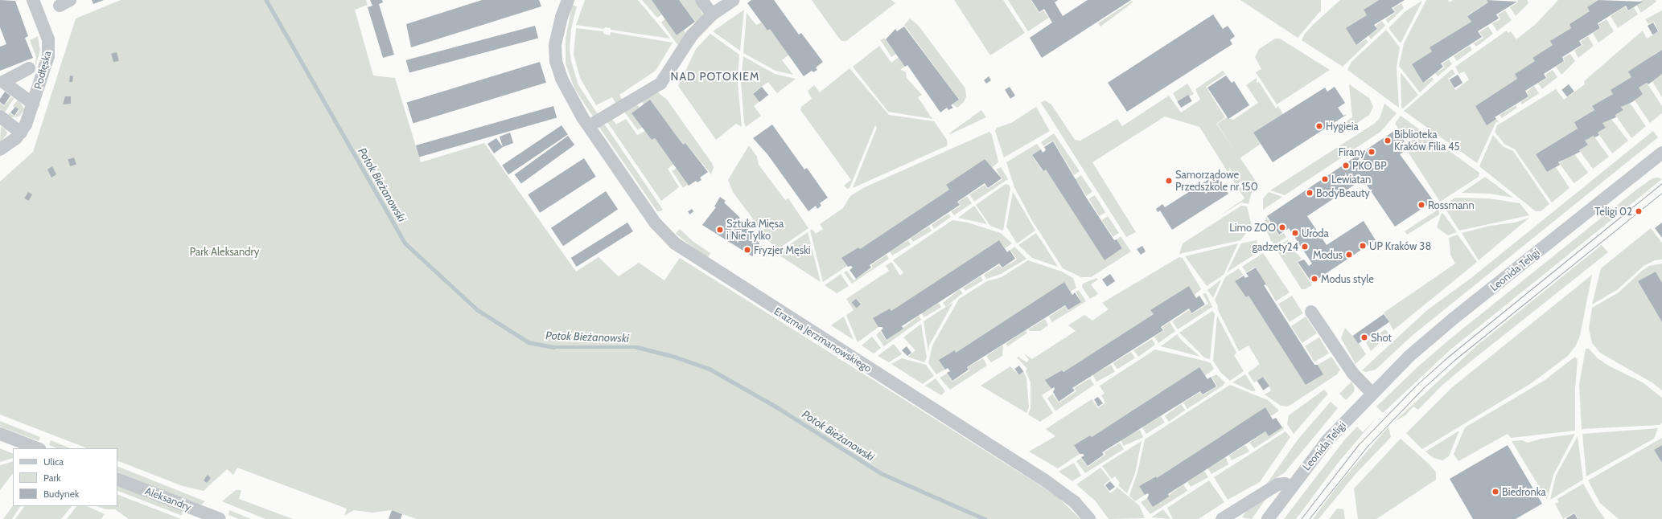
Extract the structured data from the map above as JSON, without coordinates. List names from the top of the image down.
{
  "streets": {
    "street": [
      "Podłęska",
      "Leonida Teligi",
      "Erazma Jerzmanowskiego",
      "Aleksandry"
    ]
  },
  "districts": ["NAD POTOKIEM"],
  "water": ["Potok Bieżanowski"],
  "parks": ["Park Aleksandry"],
  "places": [
    "Hygieia",
    "Biblioteka Kraków Filia 45",
    "Firany",
    "PKO BP",
    "Lewiatan",
    "Samorządowe Przedszkole nr 150",
    "BodyBeauty",
    "Rossmann",
    "Teligi 02",
    "Limo ZOO",
    "Sztuka Mięsa i Nie Tylko",
    "Uroda",
    "UP Kraków 38",
    "gadzety24",
    "Fryzjer Męski",
    "Modus",
    "Modus style",
    "Shot",
    "Biedronka"
  ],
  "legend": ["Ulica", "Park", "Budynek"]
}
